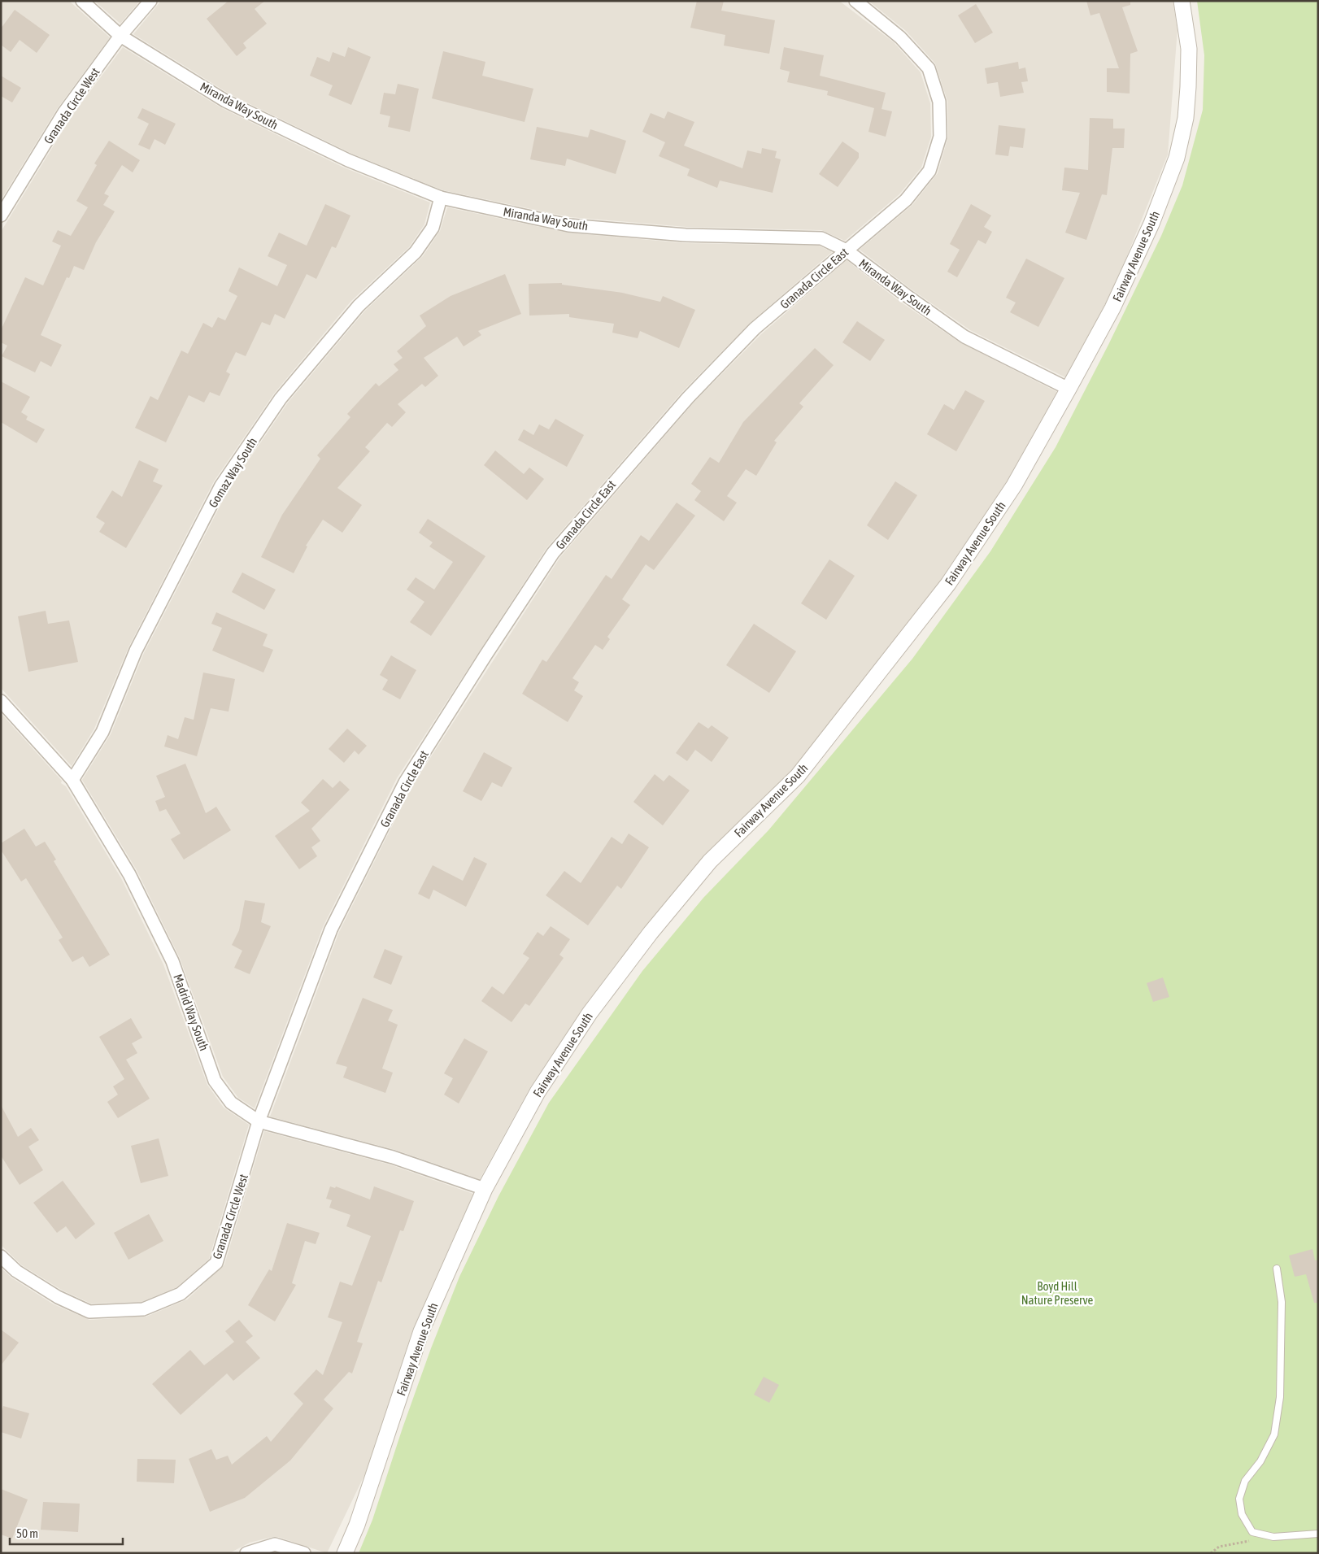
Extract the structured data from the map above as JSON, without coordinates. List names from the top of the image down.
{
  "streets": {
    "street": [
      "Granada Circle West",
      "Miranda Way South",
      "Fairway Avenue South",
      "Granada Circle East",
      "Gomaz Way South",
      "Madrid Way South"
    ]
  },
  "crossings": [
    ["Granada Circle West", "Miranda Way South"],
    ["Granada Circle West", "Granada Circle East"],
    ["Granada Circle West", "Madrid Way South"],
    ["Miranda Way South", "Fairway Avenue South"],
    ["Miranda Way South", "Granada Circle East"],
    ["Miranda Way South", "Gomaz Way South"],
    ["Fairway Avenue South", "Madrid Way South"],
    ["Granada Circle East", "Madrid Way South"],
    ["Gomaz Way South", "Madrid Way South"]
  ],
  "parks": ["Boyd Hill Nature Preserve"],
  "scale_bar": "50 m"
}
